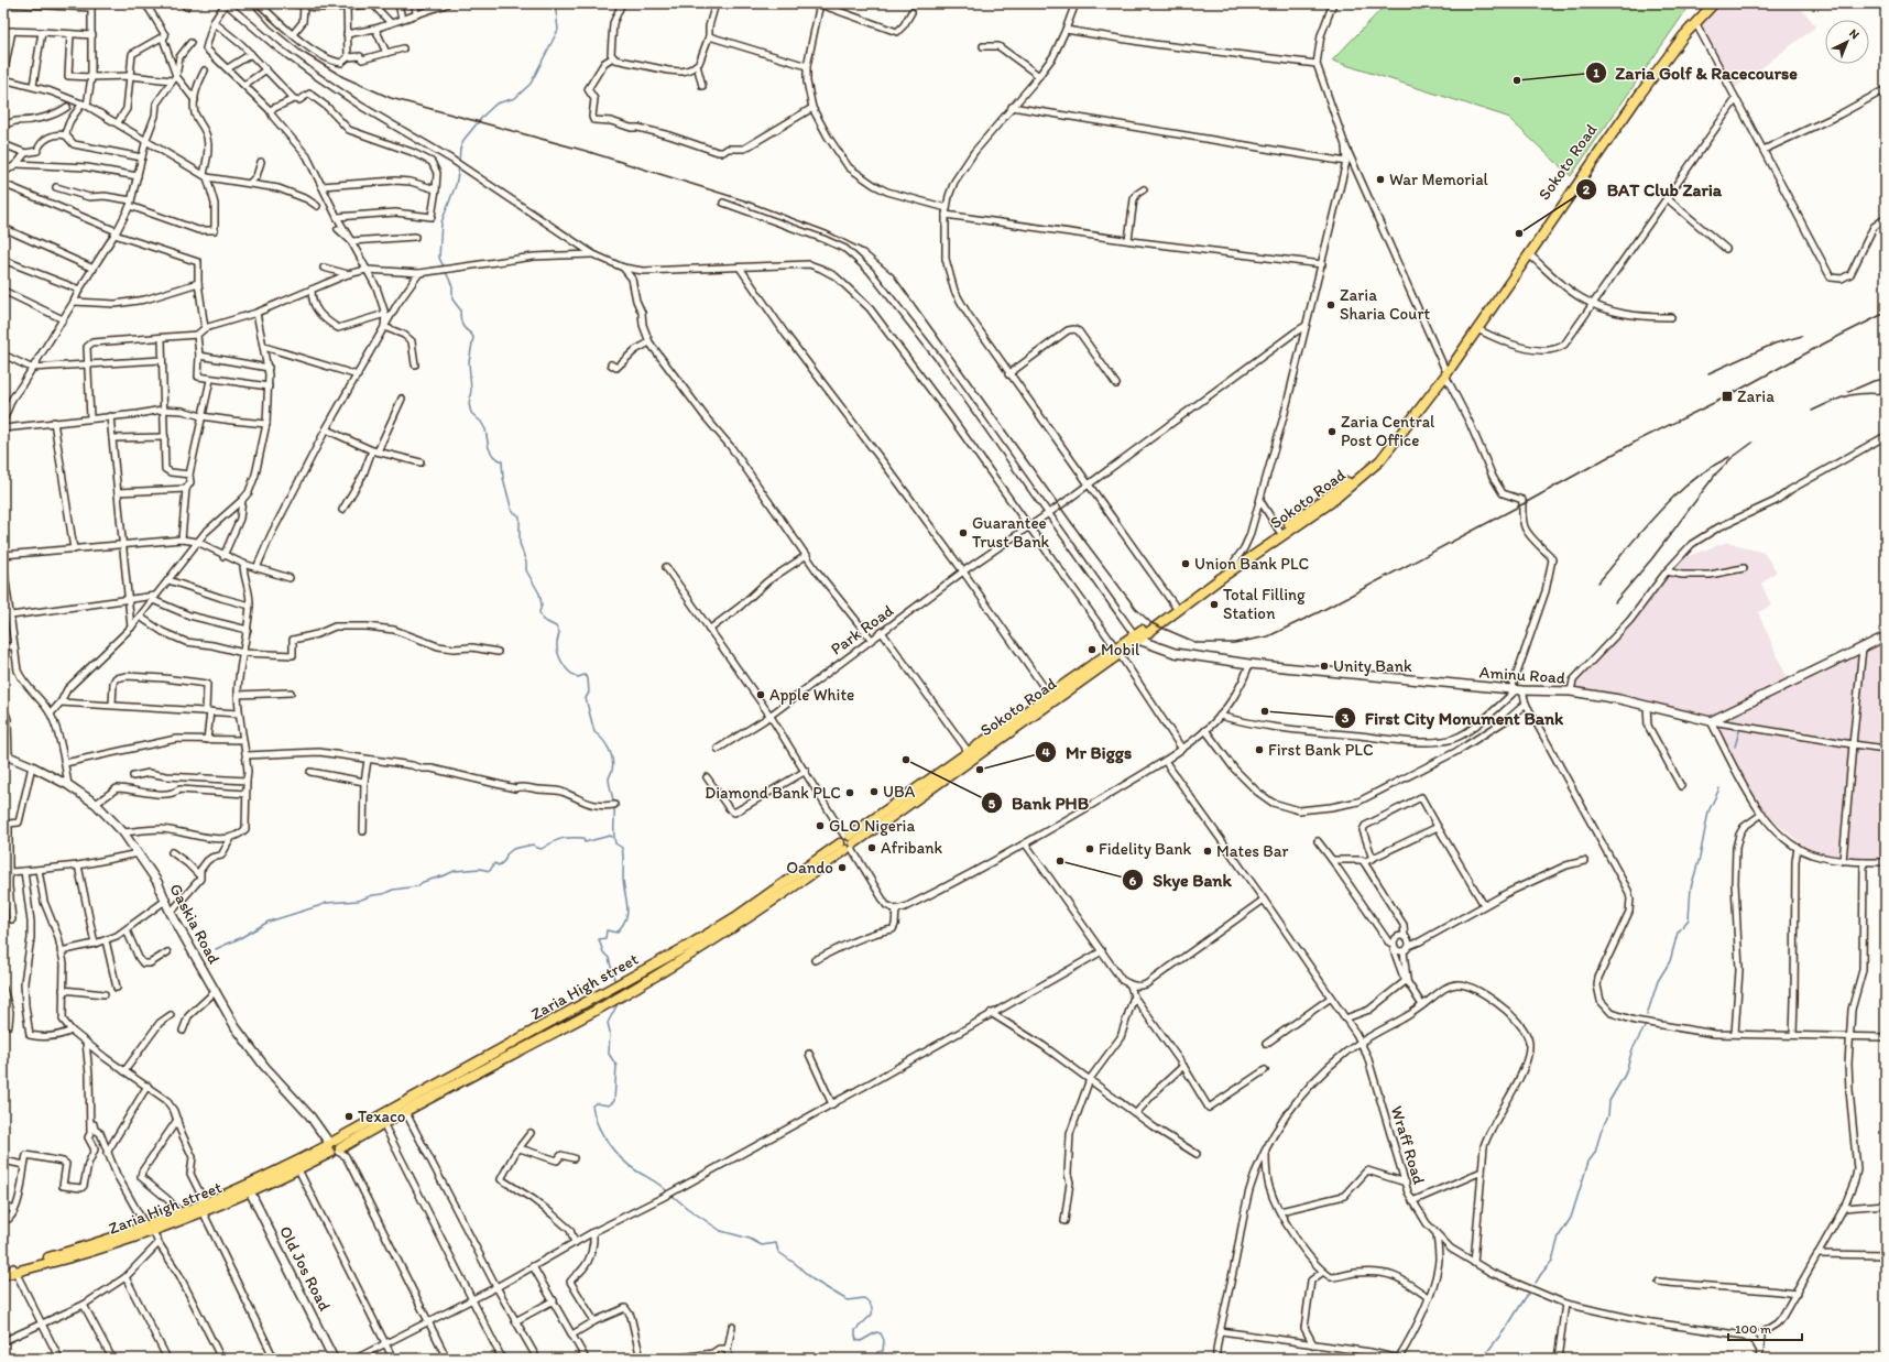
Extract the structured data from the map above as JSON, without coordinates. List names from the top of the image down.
{
  "streets": {
    "main road": ["Sokoto Road", "Zaria High street"],
    "street": [
      "Park Road",
      "Aminu Road",
      "Gaskia Road",
      "Wraff Road",
      "Old Jos Road"
    ]
  },
  "crossings": [
    ["Sokoto Road", "Aminu Road"],
    ["Sokoto Road", "Zaria High street"],
    ["Gaskia Road", "Zaria High street"],
    ["Zaria High street", "Old Jos Road"]
  ],
  "places": {
    "other": [
      "Zaria Golf & Racecourse",
      "War Memorial",
      "BAT Club Zaria",
      "Zaria Sharia Court",
      "Zaria Central Post Office",
      "Guarantee Trust Bank",
      "Union Bank PLC",
      "Total Filling Station",
      "Mobil",
      "Unity Bank",
      "Apple White",
      "First City Monument Bank",
      "First Bank PLC",
      "Bank PHB",
      "Mr Biggs",
      "UBA",
      "Diamond Bank PLC",
      "GLO Nigeria",
      "Afribank",
      "Fidelity Bank",
      "Mates Bar",
      "Skye Bank",
      "Oando",
      "Texaco"
    ],
    "transit": ["Zaria"]
  },
  "scale_bar": "100 m",
  "north": "top right"
}
